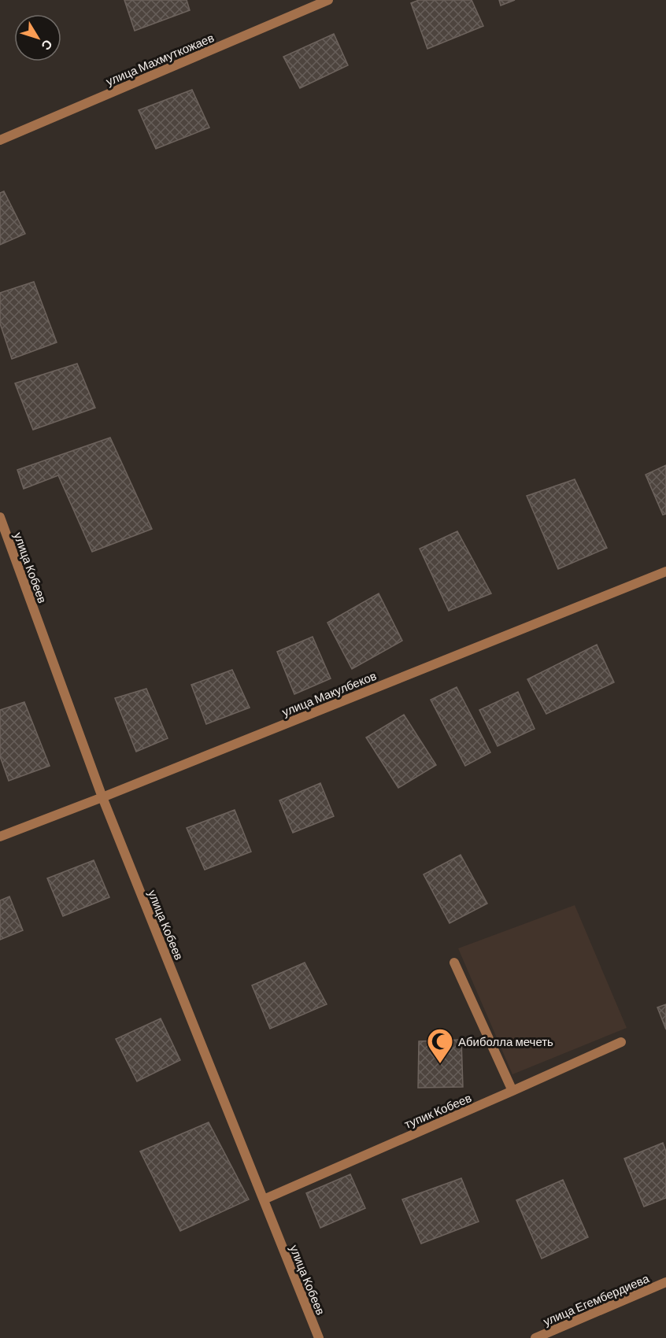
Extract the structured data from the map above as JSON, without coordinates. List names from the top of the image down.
{
  "streets": {
    "street": [
      "улица Махмуткожаев",
      "улица Кобеев",
      "улица Макулбеков",
      "тупик Кобеев",
      "улица Егембердиева"
    ]
  },
  "crossings": [
    ["улица Кобеев", "улица Макулбеков"],
    ["улица Кобеев", "тупик Кобеев"]
  ],
  "places": {
    "mosque": ["Абиболла мечеть"]
  },
  "north": "bottom right"
}
